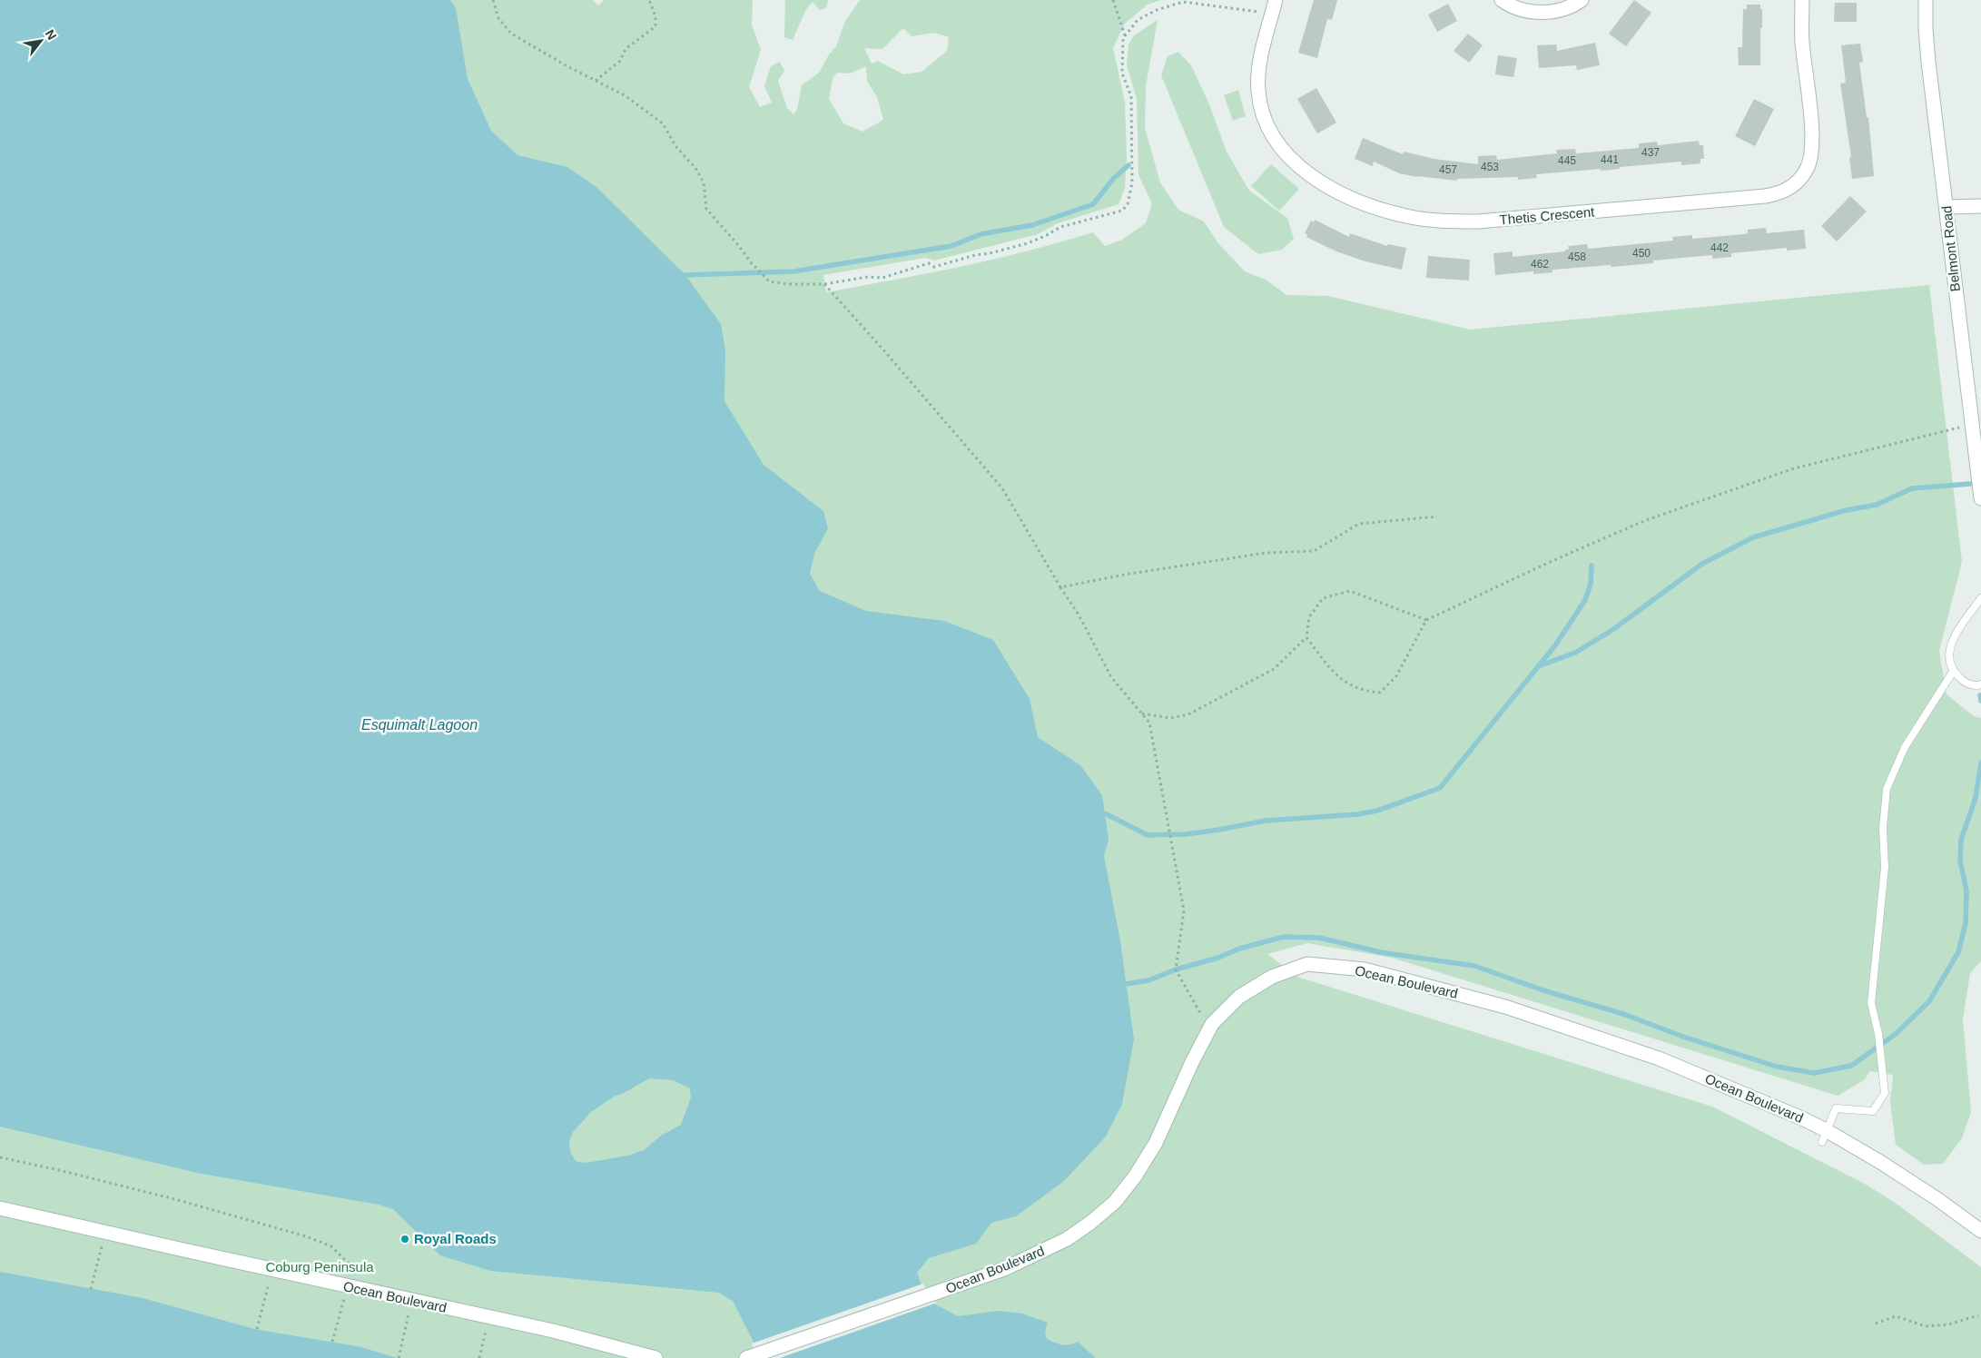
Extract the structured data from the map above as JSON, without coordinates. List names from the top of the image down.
{
  "streets": {
    "street": ["Thetis Crescent", "Belmont Road", "Ocean Boulevard"]
  },
  "water": ["Esquimalt Lagoon"],
  "parks": ["Coburg Peninsula"],
  "places": ["Royal Roads"],
  "house_numbers": [
    "437",
    "441",
    "445",
    "453",
    "457",
    "442",
    "450",
    "458",
    "462"
  ],
  "north": "top right"
}
